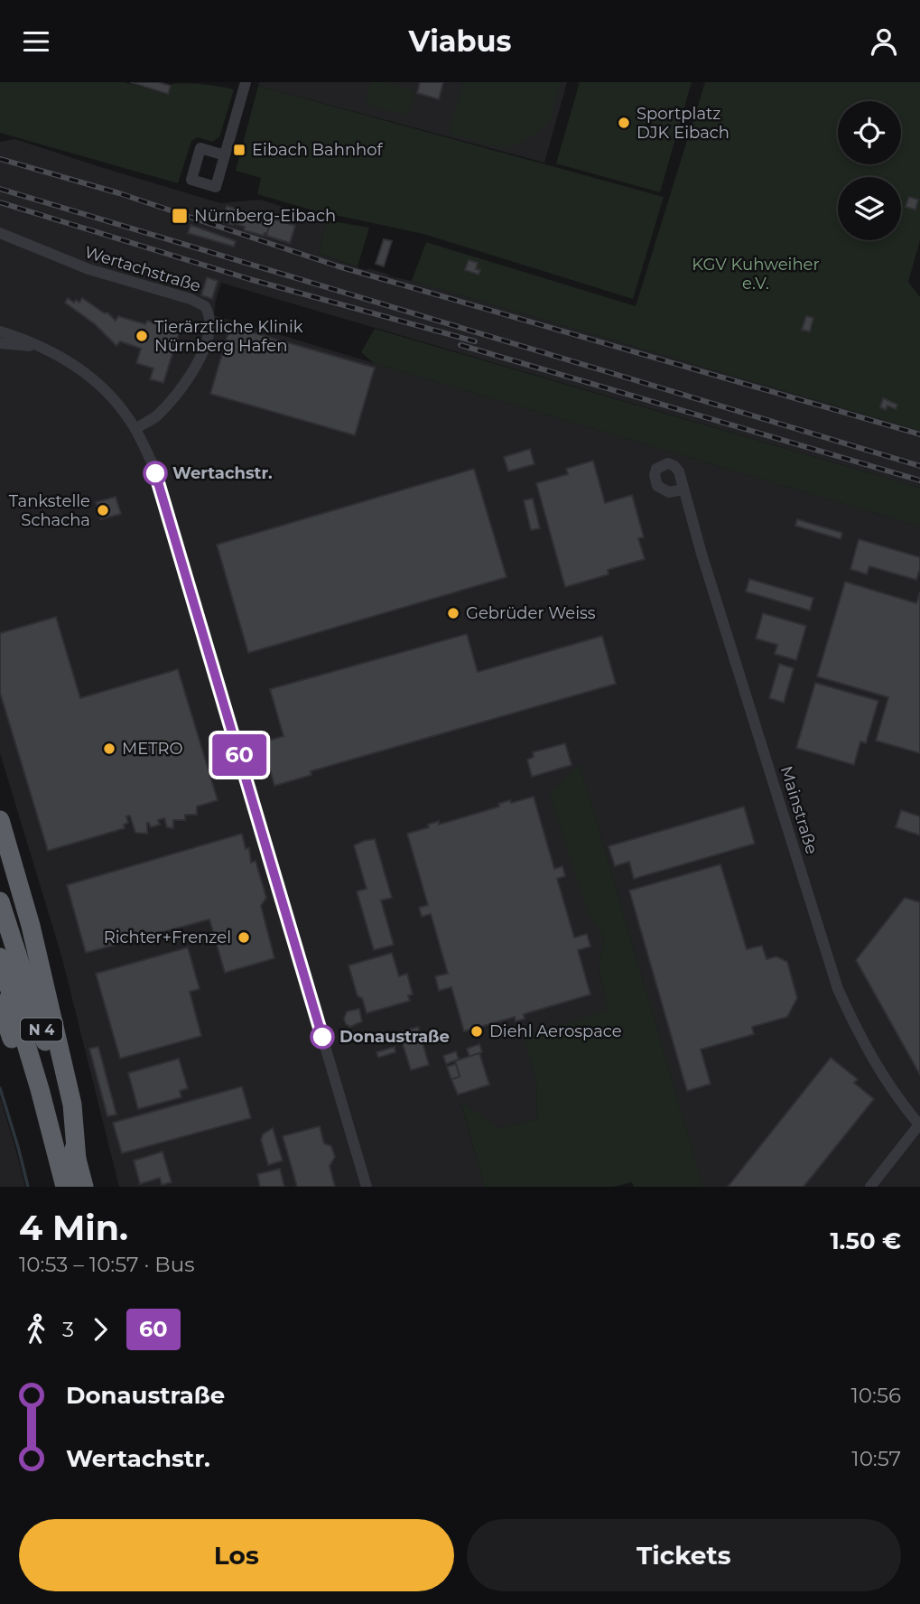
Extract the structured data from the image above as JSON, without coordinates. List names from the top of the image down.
{
  "streets": {
    "highway": ["N 4"],
    "street": ["Wertachstraße", "Mainstraße"]
  },
  "parks": ["KGV Kuhweiher e.V."],
  "places": {
    "other": [
      "Sportplatz DJK Eibach",
      "Tierärztliche Klinik Nürnberg Hafen",
      "Wertachstr.",
      "Tankstelle Schacha",
      "Gebrüder Weiss",
      "METRO",
      "Richter+Frenzel",
      "Diehl Aerospace",
      "Donaustraße"
    ],
    "transit": ["Eibach Bahnhof", "Nürnberg-Eibach"]
  },
  "lines": ["bus line 60"],
  "page": {
    "header": "Viabus",
    "on_map": "60",
    "heading": ["4 Min.", "10:53 – 10:57 · Bus", "1.50 €"],
    "legs": ["3", "60"],
    "list": [
      {
        "name": "Donaustraße",
        "value": "10:56"
      },
      {
        "name": "Wertachstr.",
        "value": "10:57"
      }
    ],
    "buttons": ["Los", "Tickets"]
  }
}
